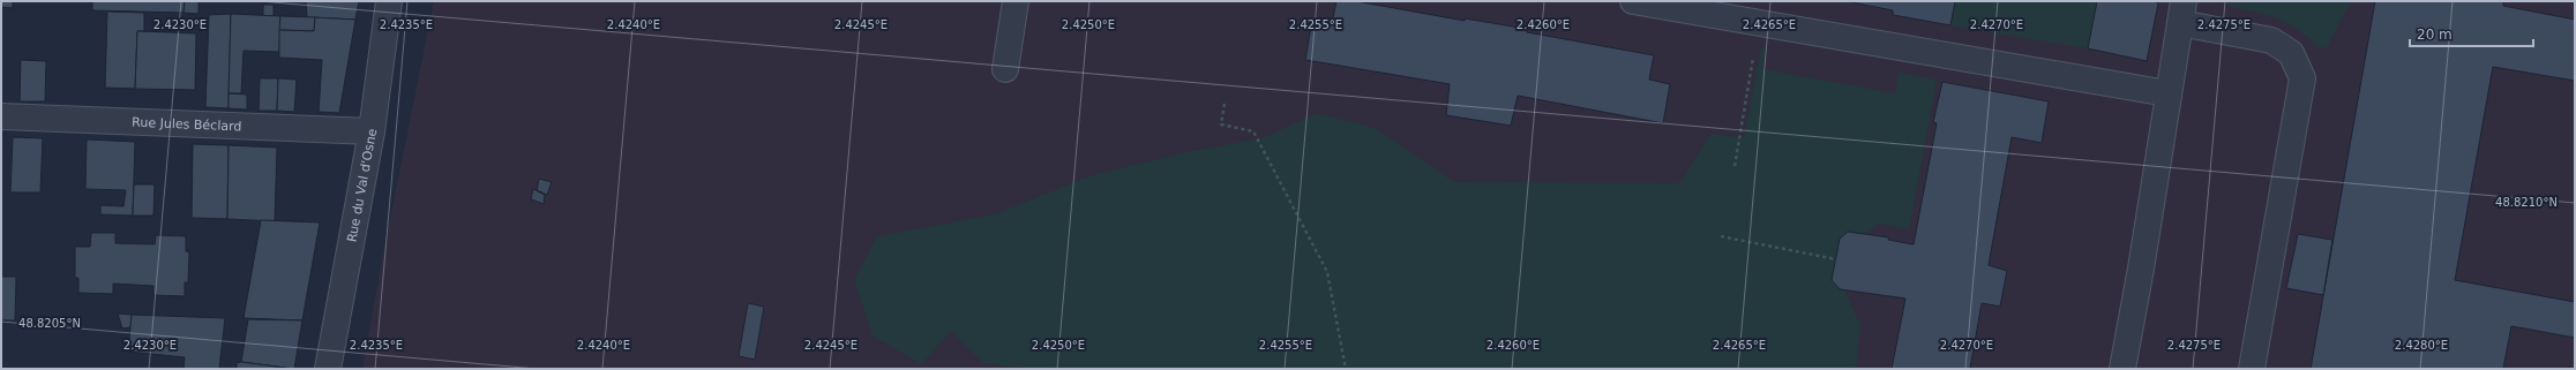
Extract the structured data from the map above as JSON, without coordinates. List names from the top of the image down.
{
  "streets": {
    "street": ["Rue Jules Béclard", "Rue du Val d'Osne"]
  },
  "crossings": [
    ["Rue Jules Béclard", "Rue du Val d'Osne"]
  ],
  "scale_bar": "20 m",
  "coordinates": [
    "2.4230°E",
    "2.4235°E",
    "2.4240°E",
    "2.4245°E",
    "2.4250°E",
    "2.4255°E",
    "2.4260°E",
    "2.4265°E",
    "2.4270°E",
    "2.4275°E",
    "48.8210°N",
    "48.8205°N",
    "2.4280°E"
  ]
}
